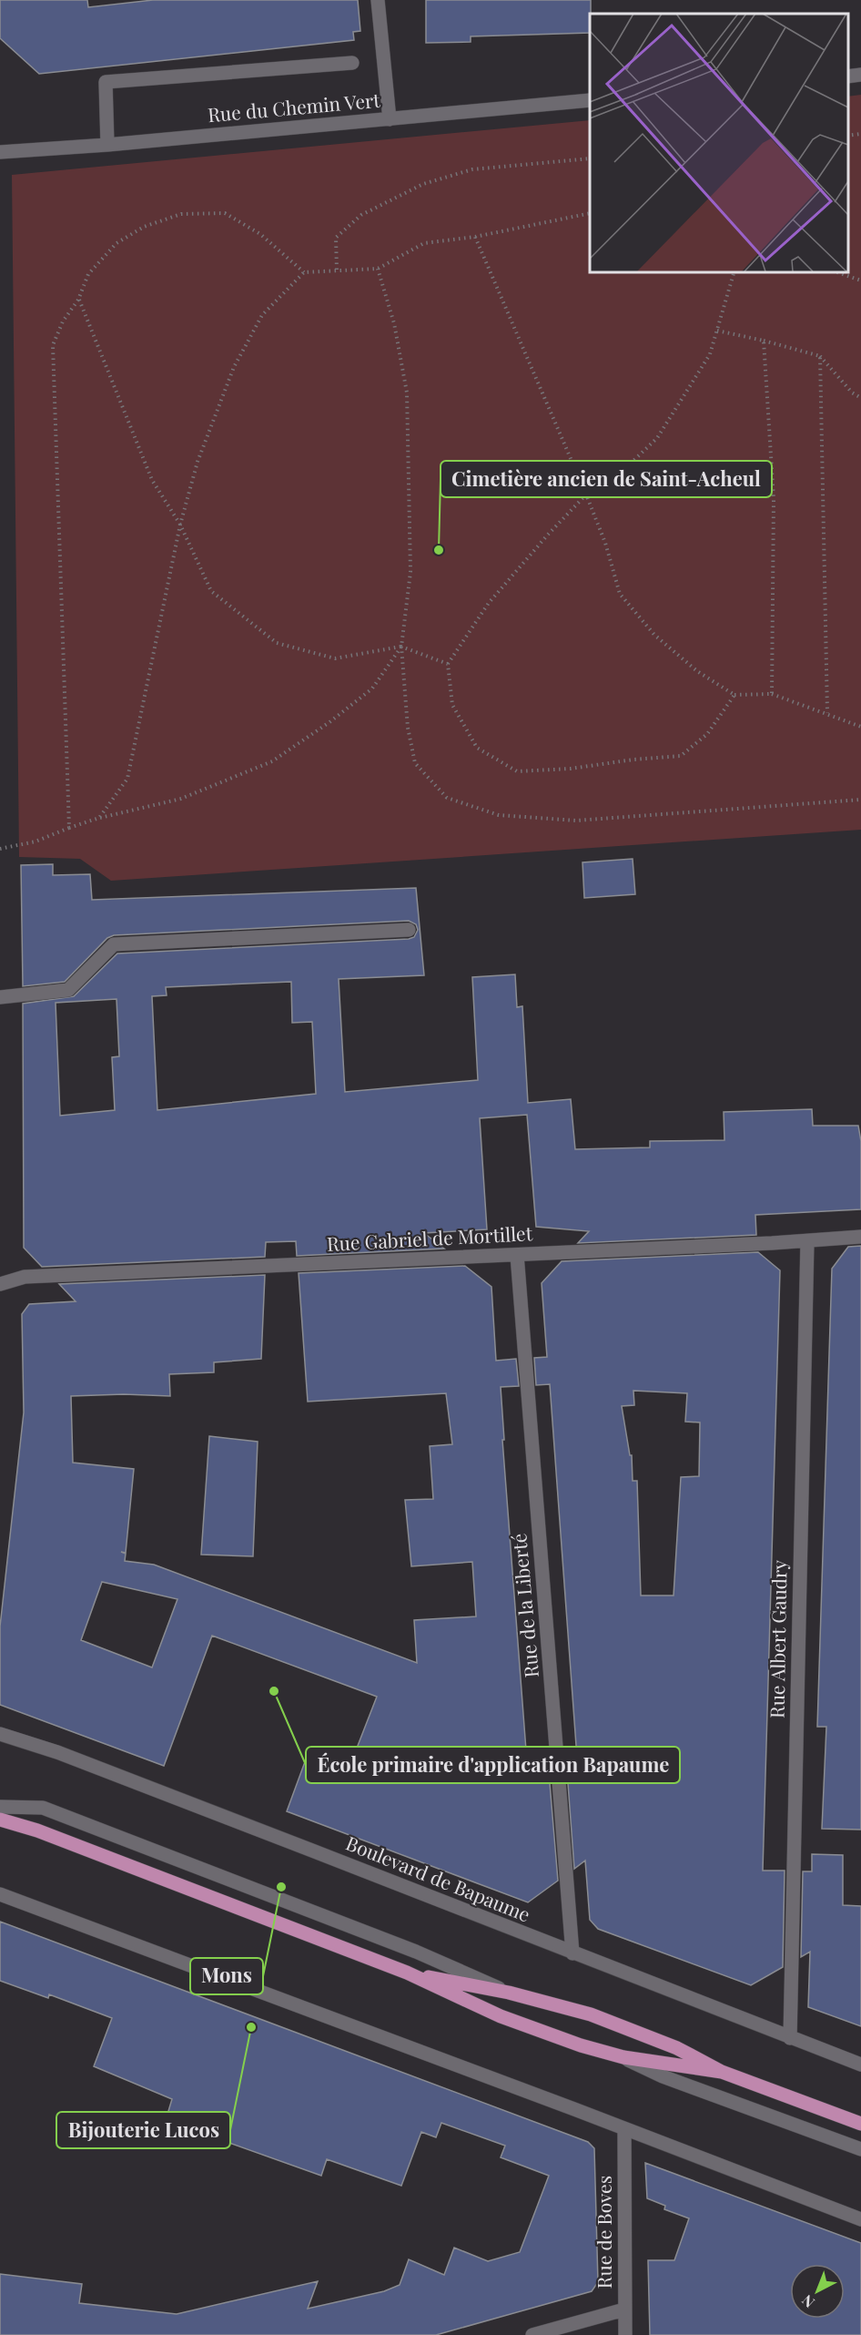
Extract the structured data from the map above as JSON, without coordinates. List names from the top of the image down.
{
  "streets": {
    "street": [
      "Rue du Chemin Vert",
      "Rue Gabriel de Mortillet",
      "Rue de la Liberté",
      "Rue Albert Gaudry",
      "Boulevard de Bapaume",
      "Rue de Boves"
    ]
  },
  "crossings": [
    ["Rue Gabriel de Mortillet", "Rue de la Liberté"],
    ["Rue Gabriel de Mortillet", "Rue Albert Gaudry"],
    ["Rue de la Liberté", "Boulevard de Bapaume"],
    ["Rue Albert Gaudry", "Boulevard de Bapaume"]
  ],
  "places": [
    "Cimetière ancien de Saint-Acheul",
    "École primaire d'application Bapaume",
    "Mons",
    "Bijouterie Lucos"
  ],
  "north": "bottom left"
}
